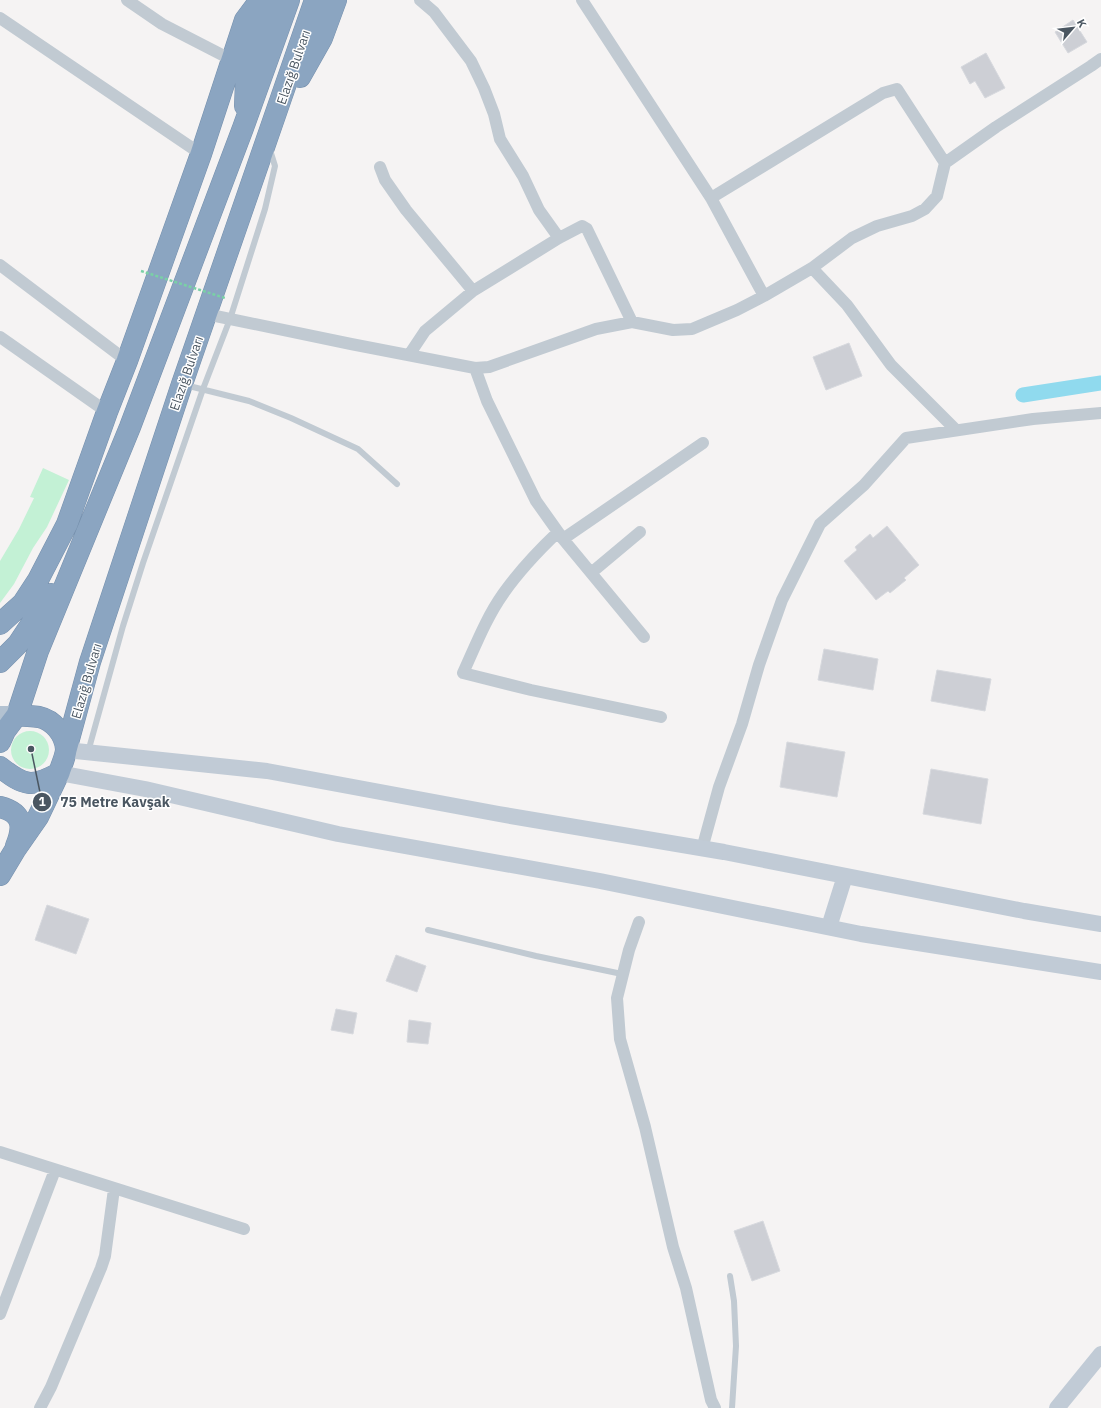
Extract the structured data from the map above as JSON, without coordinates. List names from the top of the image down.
{
  "streets": {
    "highway": ["Elazığ Bulvarı"]
  },
  "places": ["75 Metre Kavşak"],
  "north": "top right"
}
